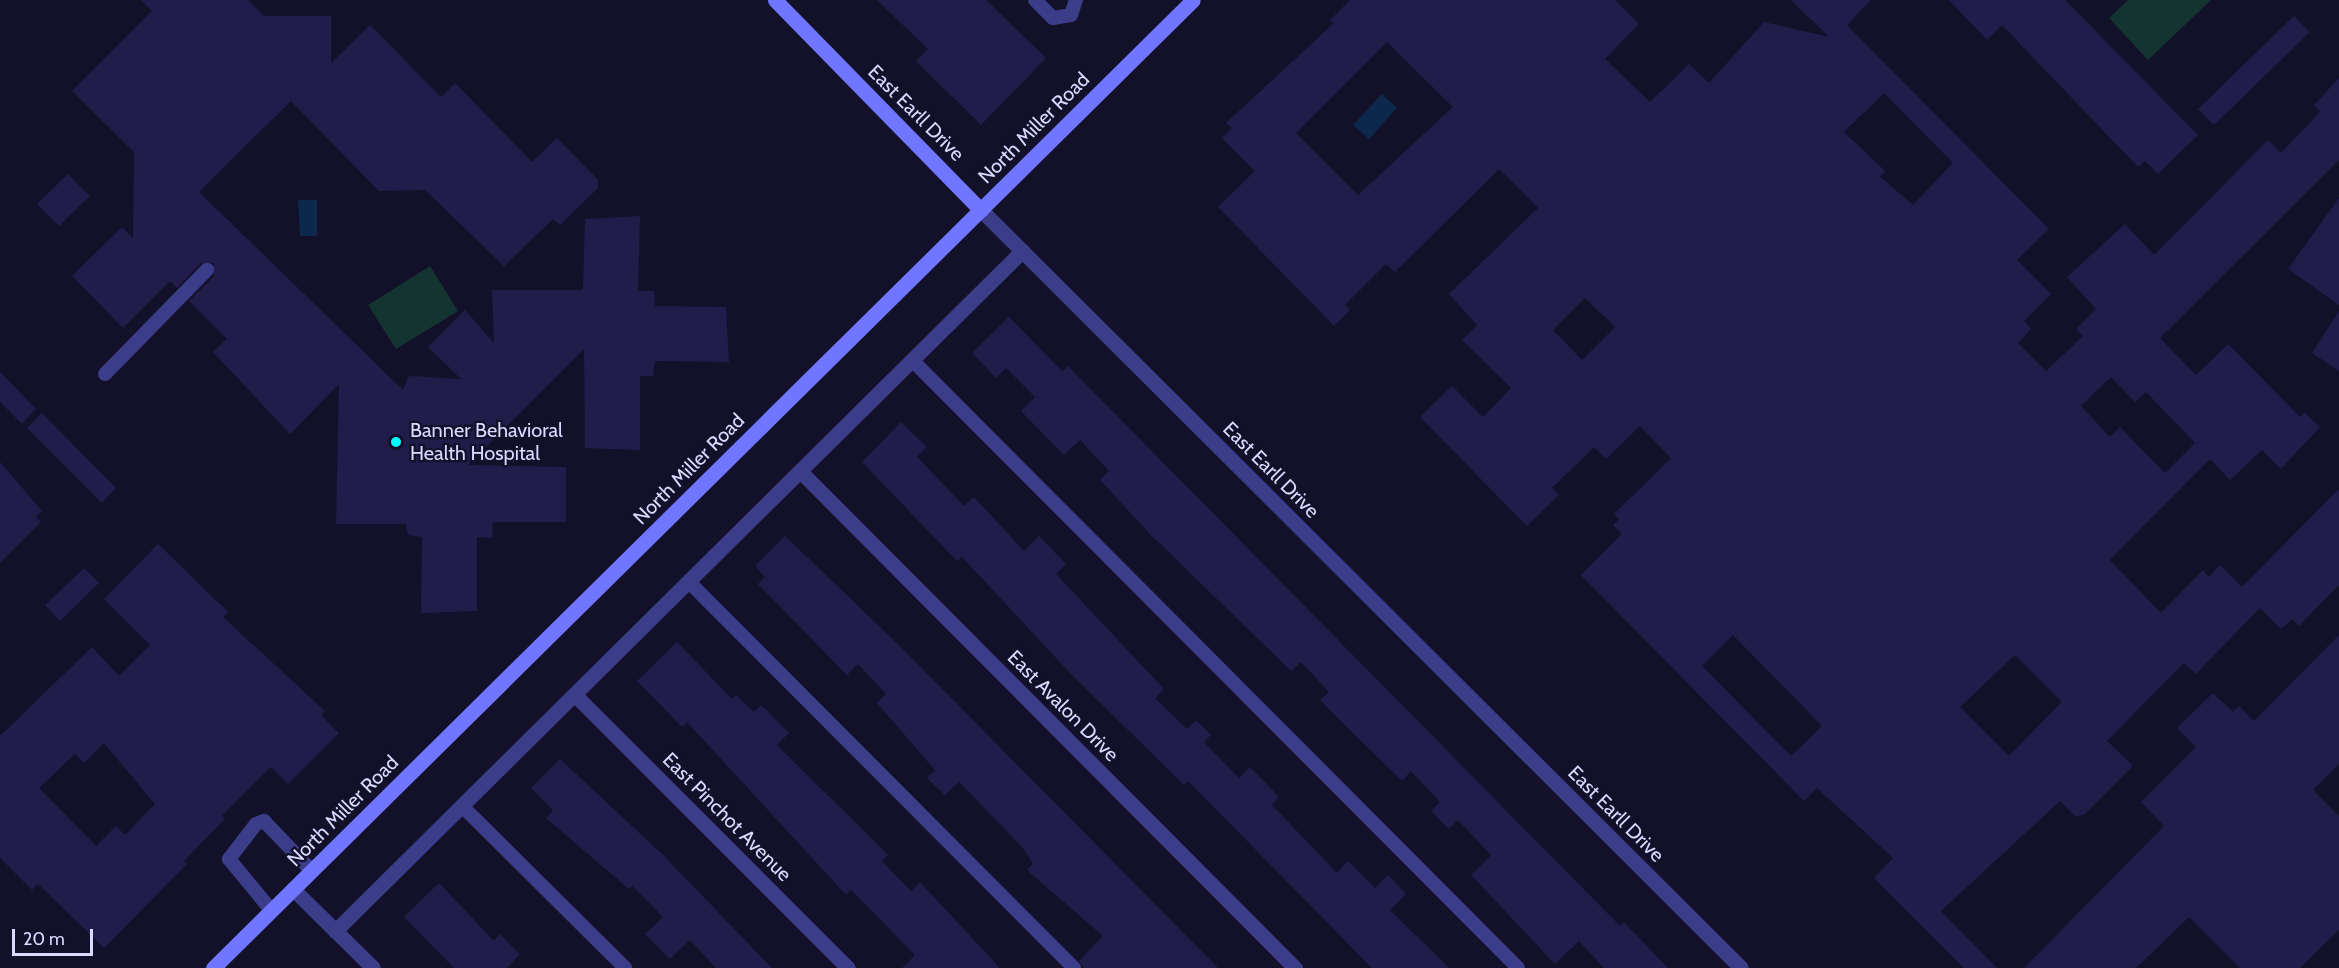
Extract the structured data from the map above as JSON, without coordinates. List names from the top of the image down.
{
  "streets": {
    "street": [
      "East Earll Drive",
      "North Miller Road",
      "East Avalon Drive",
      "East Pinchot Avenue"
    ]
  },
  "crossings": [
    ["East Earll Drive", "North Miller Road"]
  ],
  "places": ["Banner Behavioral Health Hospital"],
  "scale_bar": "20 m"
}
